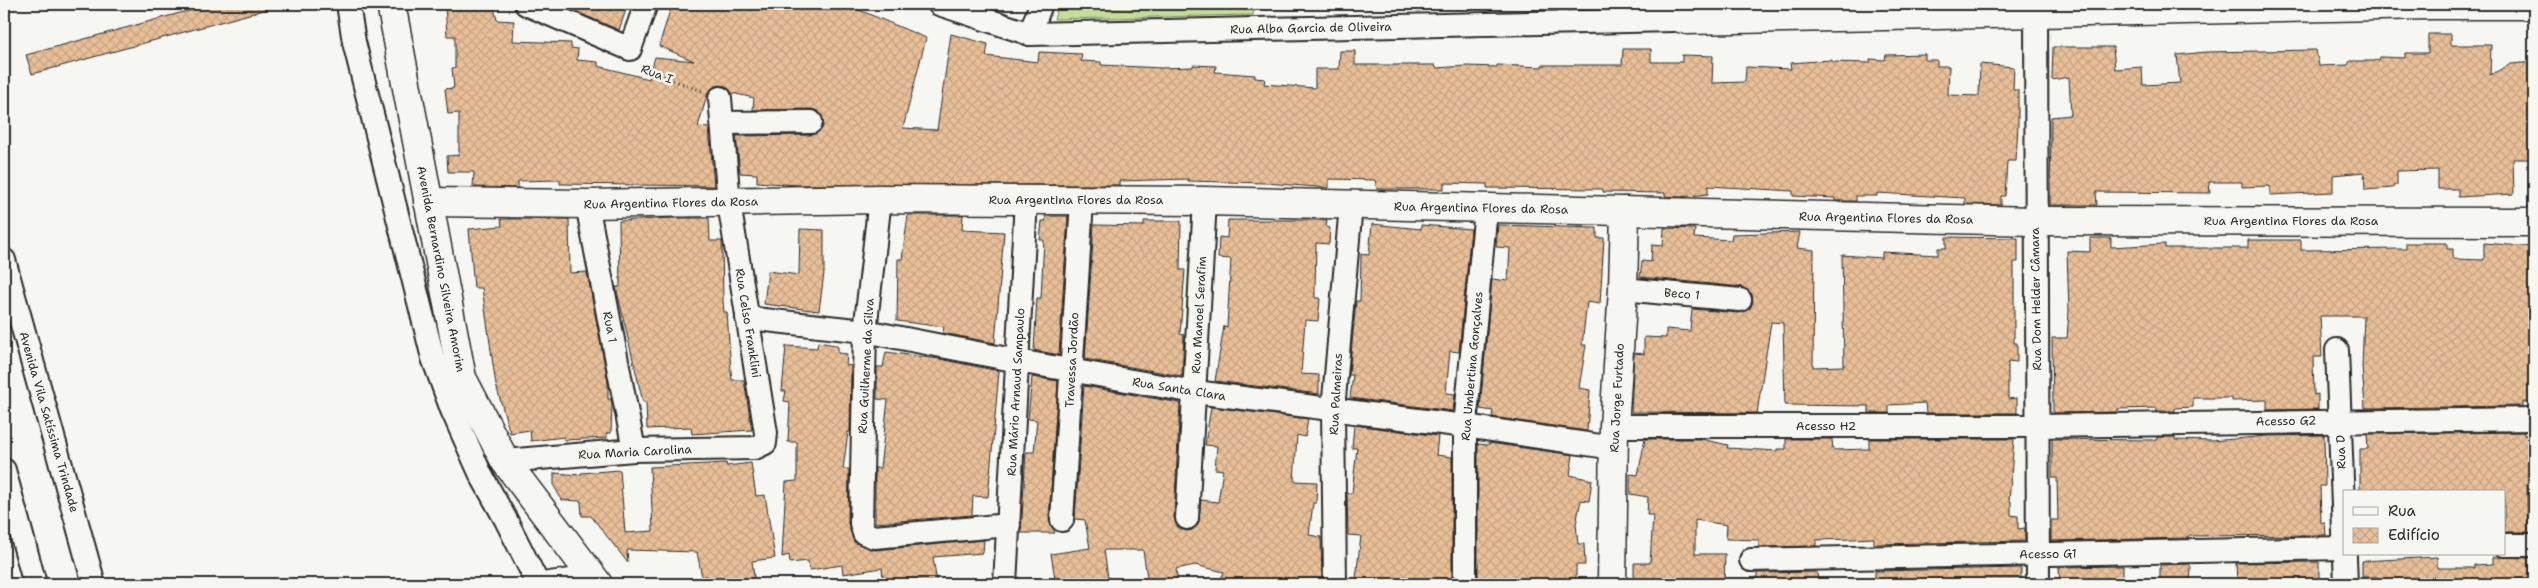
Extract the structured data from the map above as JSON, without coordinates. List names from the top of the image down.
{
  "streets": {
    "street": [
      "Rua Alba Garcia de Oliveira",
      "Rua Argentina Flores da Rosa",
      "Avenida Bernardino Silveira Amorim",
      "Beco 1",
      "Rua Dom Helder Câmara",
      "Rua Manoel Serafim",
      "Rua Celso Franklini",
      "Rua 1",
      "Travessa Jordão",
      "Rua Guilherme da Silva",
      "Rua Umbertina Gonçalves",
      "Rua Santa Clara",
      "Rua Mário Arnaud Sampaulo",
      "Rua Palmeiras",
      "Rua Jorge Furtado",
      "Acesso G2",
      "Avenida Vila Satíssima Trindade",
      "Acesso H2",
      "Rua Maria Carolina",
      "Rua D",
      "Acesso G1"
    ],
    "path": ["Rua I"]
  },
  "crossings": [
    ["Rua Argentina Flores da Rosa", "Avenida Bernardino Silveira Amorim"],
    ["Rua Argentina Flores da Rosa", "Rua Dom Helder Câmara"],
    ["Rua Argentina Flores da Rosa", "Rua Manoel Serafim"],
    ["Rua Argentina Flores da Rosa", "Rua Celso Franklini"],
    ["Rua Argentina Flores da Rosa", "Rua 1"],
    ["Rua Argentina Flores da Rosa", "Travessa Jordão"],
    ["Rua Argentina Flores da Rosa", "Rua Guilherme da Silva"],
    ["Rua Argentina Flores da Rosa", "Rua Umbertina Gonçalves"],
    ["Rua Argentina Flores da Rosa", "Rua Mário Arnaud Sampaulo"],
    ["Rua Argentina Flores da Rosa", "Rua Palmeiras"],
    ["Rua Argentina Flores da Rosa", "Rua Jorge Furtado"],
    ["Avenida Bernardino Silveira Amorim", "Rua Maria Carolina"],
    ["Beco 1", "Rua Jorge Furtado"],
    ["Rua Dom Helder Câmara", "Acesso G2"],
    ["Rua Dom Helder Câmara", "Acesso H2"],
    ["Rua Dom Helder Câmara", "Acesso G1"],
    ["Rua Manoel Serafim", "Rua Santa Clara"],
    ["Rua Celso Franklini", "Rua Santa Clara"],
    ["Rua Celso Franklini", "Rua Maria Carolina"],
    ["Rua 1", "Rua Maria Carolina"],
    ["Travessa Jordão", "Rua Santa Clara"],
    ["Rua Guilherme da Silva", "Rua Santa Clara"],
    ["Rua Guilherme da Silva", "Rua Mário Arnaud Sampaulo"],
    ["Rua Umbertina Gonçalves", "Rua Santa Clara"],
    ["Rua Santa Clara", "Rua Mário Arnaud Sampaulo"],
    ["Rua Santa Clara", "Rua Palmeiras"],
    ["Rua Santa Clara", "Rua Jorge Furtado"],
    ["Rua Santa Clara", "Acesso H2"],
    ["Rua Jorge Furtado", "Acesso H2"],
    ["Acesso G2", "Acesso H2"],
    ["Acesso G2", "Rua D"]
  ],
  "legend": ["Rua", "Edifício"]
}
